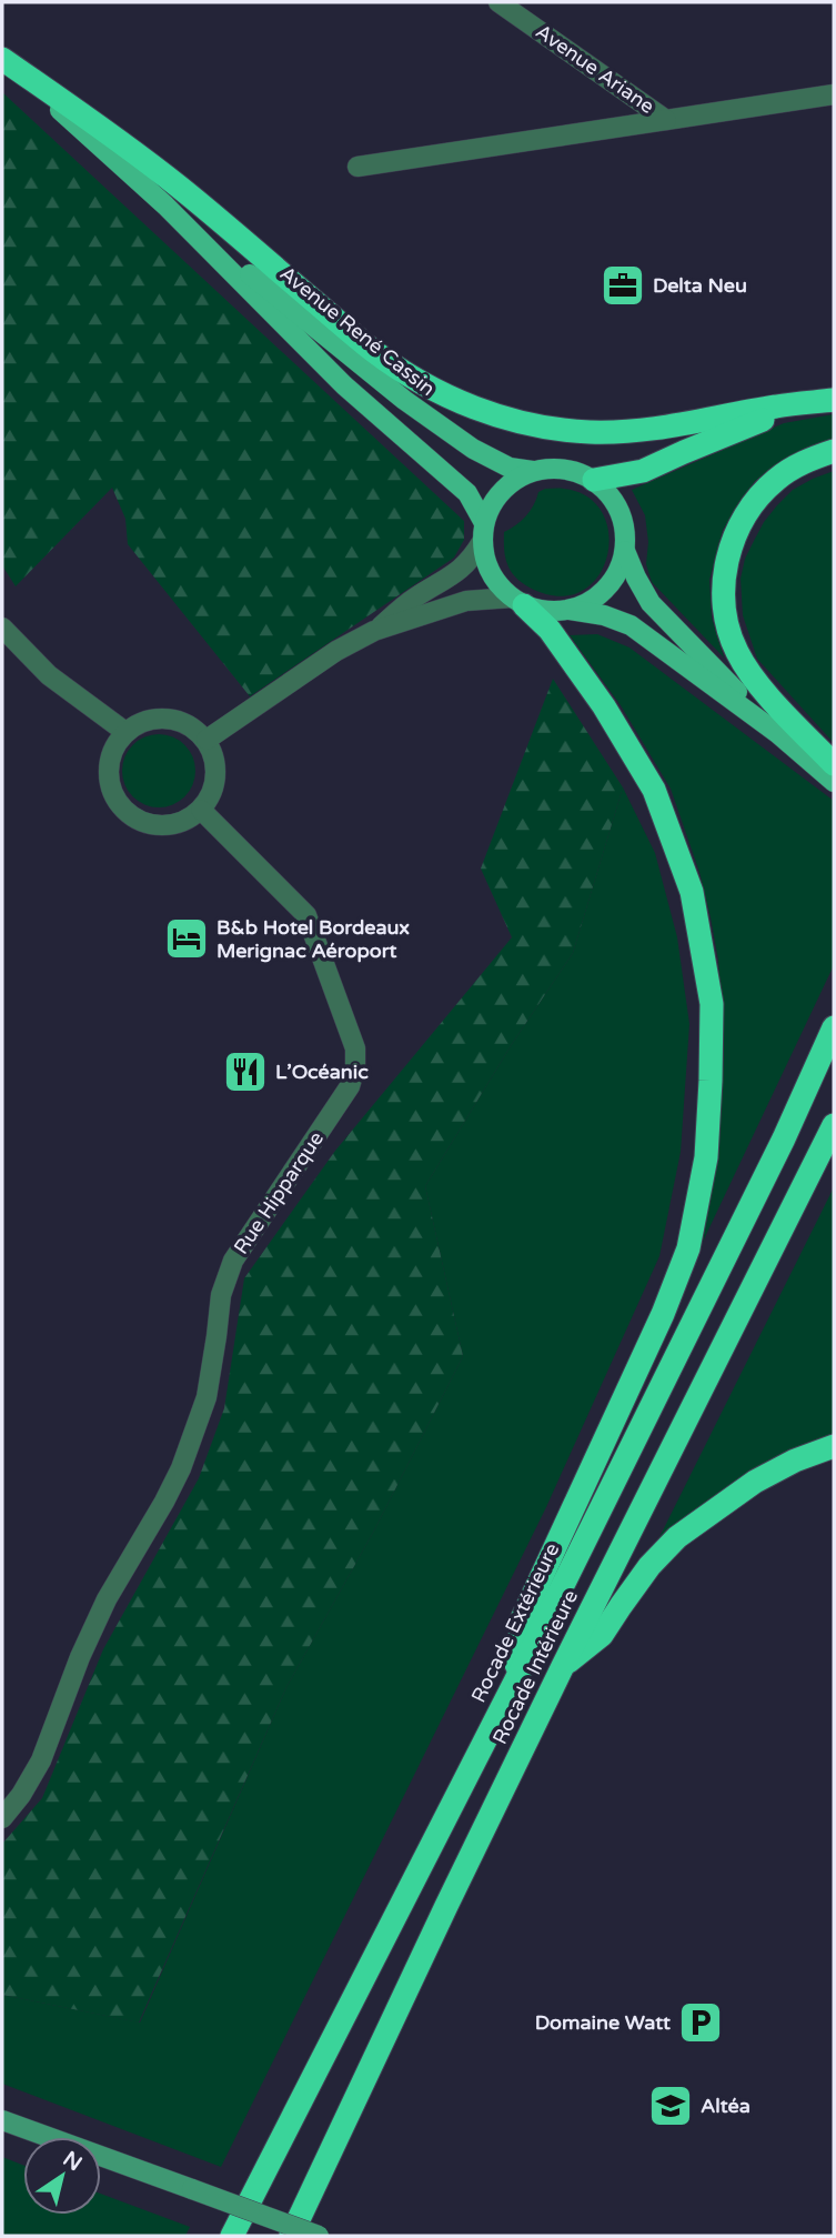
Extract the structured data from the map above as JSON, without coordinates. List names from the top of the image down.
{
  "streets": {
    "highway": ["Rocade Extérieure", "Rocade Intérieure"],
    "main road": ["Avenue René Cassin"],
    "street": ["Avenue Ariane", "Rue Hipparque"]
  },
  "places": {
    "office": ["Delta Neu"],
    "hotel": ["B&b Hotel Bordeaux Merignac Aéroport"],
    "restaurant": ["L’Océanic"],
    "parking": ["Domaine Watt"],
    "school or university": ["Altéa"]
  },
  "north": "top right"
}
